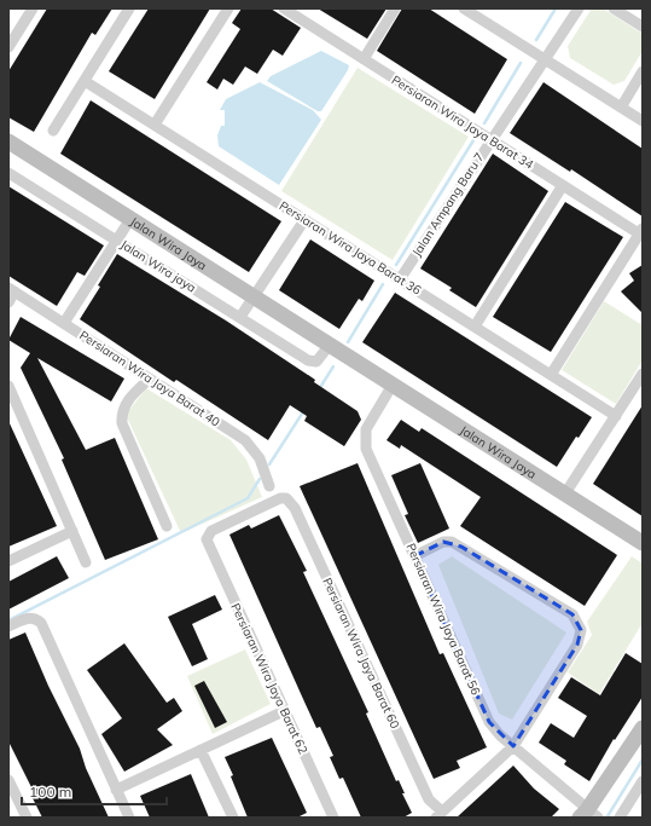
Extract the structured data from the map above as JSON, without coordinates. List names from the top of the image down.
{
  "streets": {
    "street": [
      "Persiaran Wira Jaya Barat 34",
      "Jalan Ampang Baru 7",
      "Jalan Wira Jaya",
      "Persiaran Wira Jaya Barat 36",
      "Jalan Wira jaya",
      "Persiaran Wira Jaya Barat 40",
      "Persiaran Wira Jaya Barat 56",
      "Persiaran Wira Jaya Barat 60",
      "Persiaran Wira Jaya Barat 62"
    ]
  },
  "crossings": [
    ["Persiaran Wira Jaya Barat 34", "Jalan Ampang Baru 7"],
    ["Jalan Ampang Baru 7", "Persiaran Wira Jaya Barat 36"],
    ["Jalan Wira Jaya", "Jalan Wira jaya"],
    ["Jalan Wira Jaya", "Persiaran Wira Jaya Barat 56"],
    ["Persiaran Wira Jaya Barat 60", "Persiaran Wira Jaya Barat 62"]
  ],
  "scale_bar": "100 m"
}
